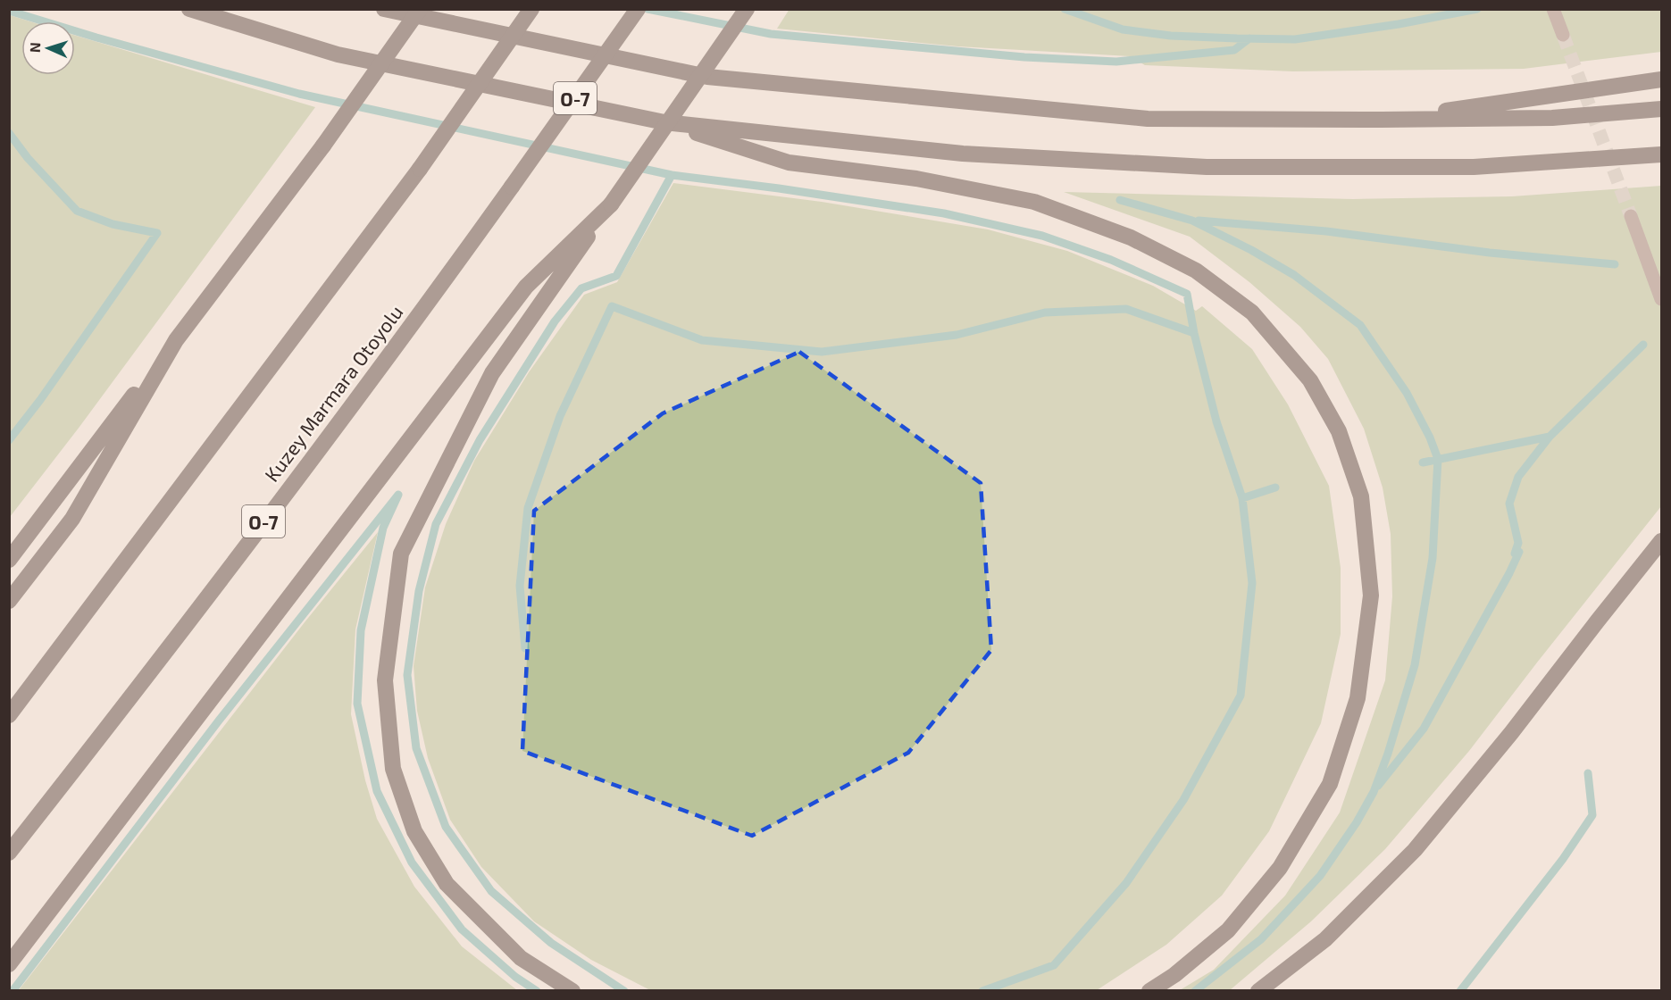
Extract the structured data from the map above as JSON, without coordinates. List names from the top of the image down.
{
  "streets": {
    "highway": ["O-7", "Kuzey Marmara Otoyolu"]
  },
  "north": "left"
}
